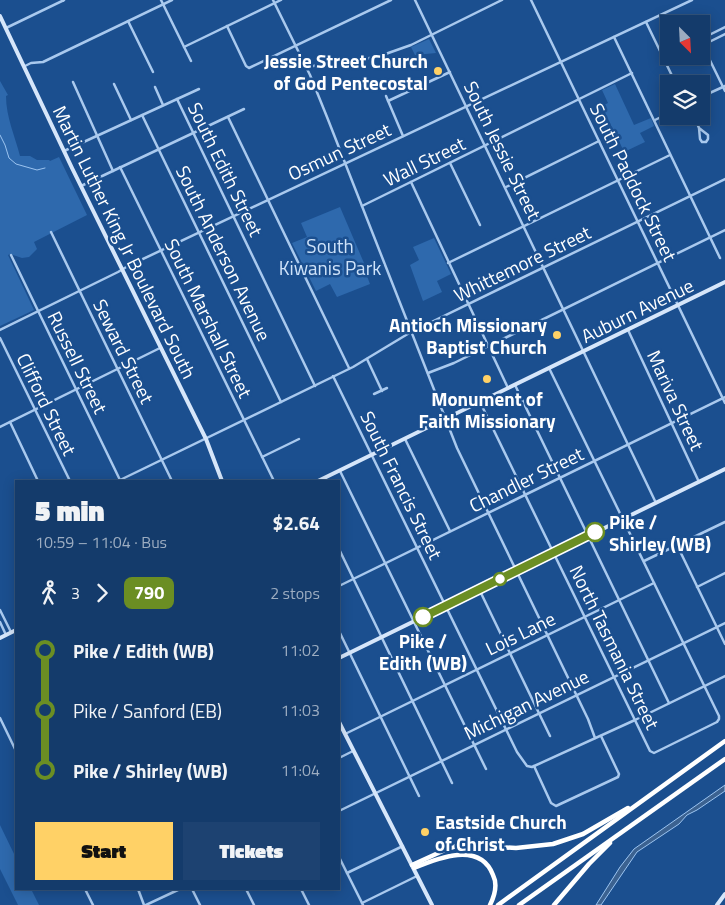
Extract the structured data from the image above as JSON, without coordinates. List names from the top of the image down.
{
  "streets": {
    "main road": ["Martin Luther King Jr Boulevard South", "Auburn Avenue"],
    "street": [
      "South Jessie Street",
      "Osmun Street",
      "Wall Street",
      "South Edith Street",
      "South Paddock Street",
      "South Anderson Avenue",
      "Whittemore Street",
      "South Marshall Street",
      "Seward Street",
      "Russell Street",
      "Mariva Street",
      "Clifford Street",
      "Chandler Street",
      "South Francis Street",
      "Lois Lane",
      "North Tasmania Street",
      "Michigan Avenue"
    ]
  },
  "crossings": [
    ["South Jessie Street", "Osmun Street"],
    ["South Jessie Street", "Wall Street"],
    ["South Jessie Street", "Whittemore Street"],
    ["South Jessie Street", "Auburn Avenue"],
    ["South Jessie Street", "Chandler Street"],
    ["Osmun Street", "South Edith Street"],
    ["Osmun Street", "South Paddock Street"],
    ["Osmun Street", "Martin Luther King Jr Boulevard South"],
    ["Osmun Street", "South Anderson Avenue"],
    ["Osmun Street", "South Marshall Street"],
    ["Osmun Street", "Seward Street"],
    ["Osmun Street", "Russell Street"],
    ["Wall Street", "South Paddock Street"],
    ["South Edith Street", "Whittemore Street"],
    ["South Paddock Street", "Whittemore Street"],
    ["South Paddock Street", "Auburn Avenue"],
    ["South Paddock Street", "Chandler Street"],
    ["Martin Luther King Jr Boulevard South", "Whittemore Street"],
    ["South Anderson Avenue", "Whittemore Street"],
    ["Whittemore Street", "South Marshall Street"],
    ["Whittemore Street", "Seward Street"],
    ["Whittemore Street", "South Francis Street"],
    ["Auburn Avenue", "Mariva Street"],
    ["Auburn Avenue", "South Francis Street"],
    ["Auburn Avenue", "North Tasmania Street"],
    ["Mariva Street", "Chandler Street"],
    ["Chandler Street", "South Francis Street"],
    ["Chandler Street", "North Tasmania Street"],
    ["South Francis Street", "Lois Lane"],
    ["South Francis Street", "Michigan Avenue"],
    ["Lois Lane", "North Tasmania Street"],
    ["North Tasmania Street", "Michigan Avenue"]
  ],
  "parks": ["South Kiwanis Park"],
  "places": [
    "Jessie Street Church of God Pentecostal",
    "Antioch Missionary Baptist Church",
    "Monument of Faith Missionary",
    "Pike / Shirley (WB)",
    "Pike / Edith (WB)",
    "Eastside Church of Christ"
  ],
  "lines": ["bus line 790"],
  "north": "bottom right",
  "page": {
    "heading": ["5 min", "10:59 – 11:04 · Bus", "$2.64"],
    "legs": ["3", "790", "2 stops"],
    "list": [
      {
        "name": "Pike / Edith (WB)",
        "value": "11:02"
      },
      {
        "name": "Pike / Sanford (EB)",
        "value": "11:03"
      },
      {
        "name": "Pike / Shirley (WB)",
        "value": "11:04"
      }
    ],
    "buttons": ["Start", "Tickets"]
  }
}
